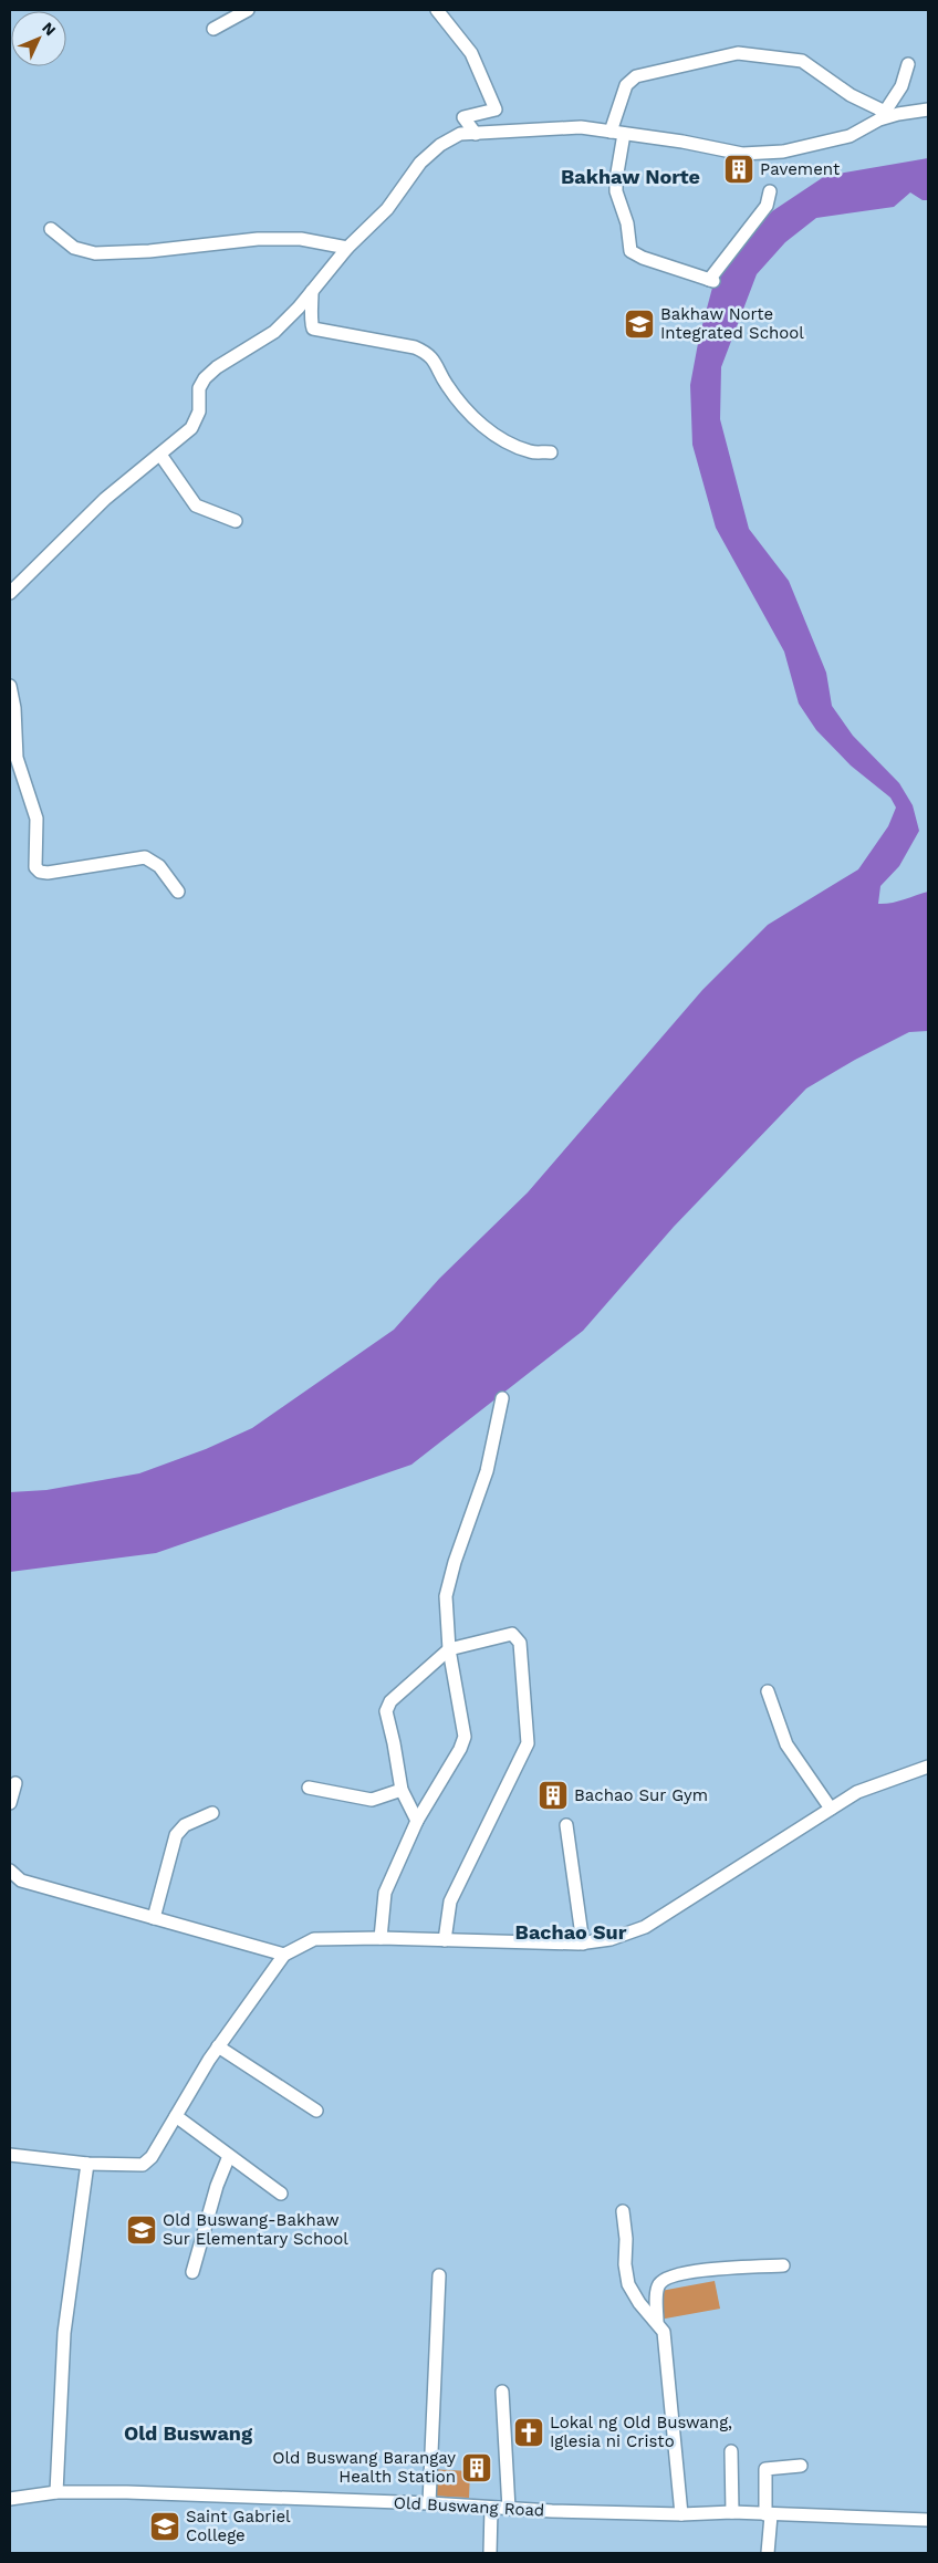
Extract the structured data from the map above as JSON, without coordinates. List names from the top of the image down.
{
  "streets": {
    "street": ["Old Buswang Road"]
  },
  "districts": ["Bakhaw Norte", "Bachao Sur", "Old Buswang"],
  "places": {
    "building": ["Pavement", "Bachao Sur Gym", "Old Buswang Barangay Health Station"],
    "school or university": ["Bakhaw Norte Integrated School", "Old Buswang-Bakhaw Sur Elementary School", "Saint Gabriel College"],
    "church": ["Lokal ng Old Buswang, Iglesia ni Cristo"]
  },
  "north": "top right"
}
